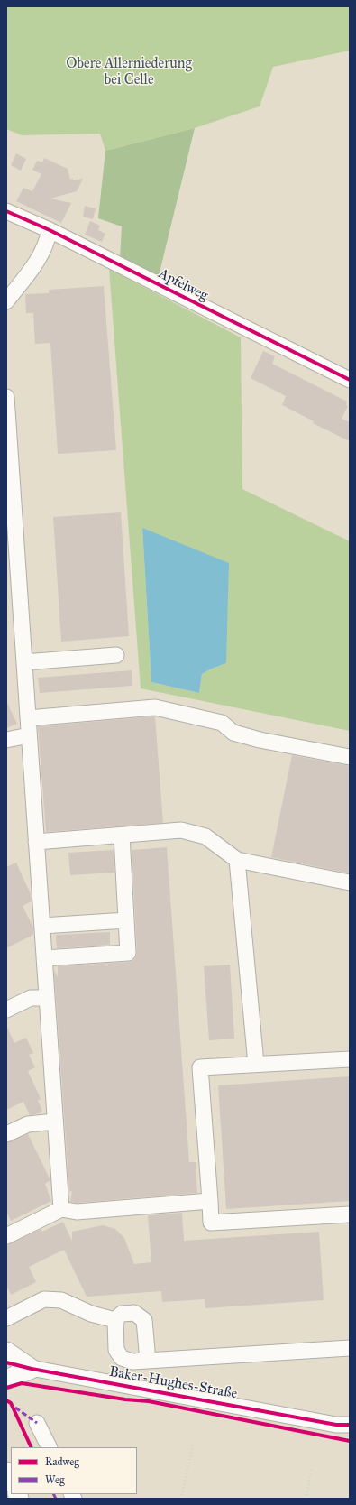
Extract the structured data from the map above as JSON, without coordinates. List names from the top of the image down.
{
  "streets": {
    "street": ["Apfelweg", "Baker-Hughes-Straße"]
  },
  "parks": ["Obere Allerniederung bei Celle"],
  "legend": ["Radweg", "Weg"]
}
